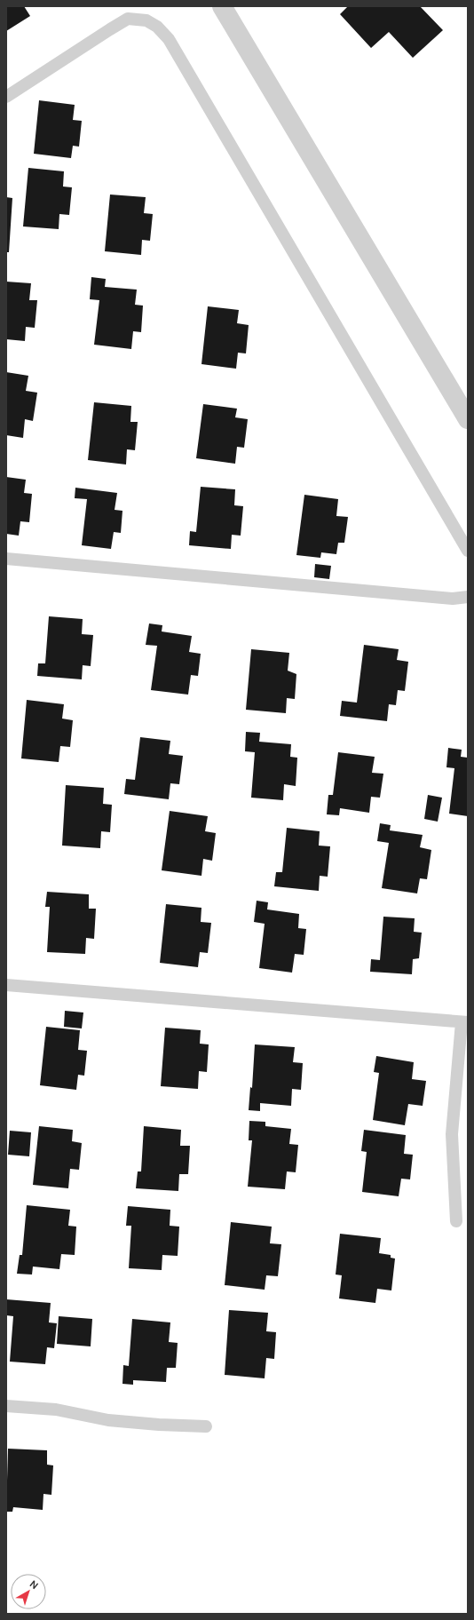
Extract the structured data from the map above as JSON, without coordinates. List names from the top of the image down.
{
  "north": "top right"
}
